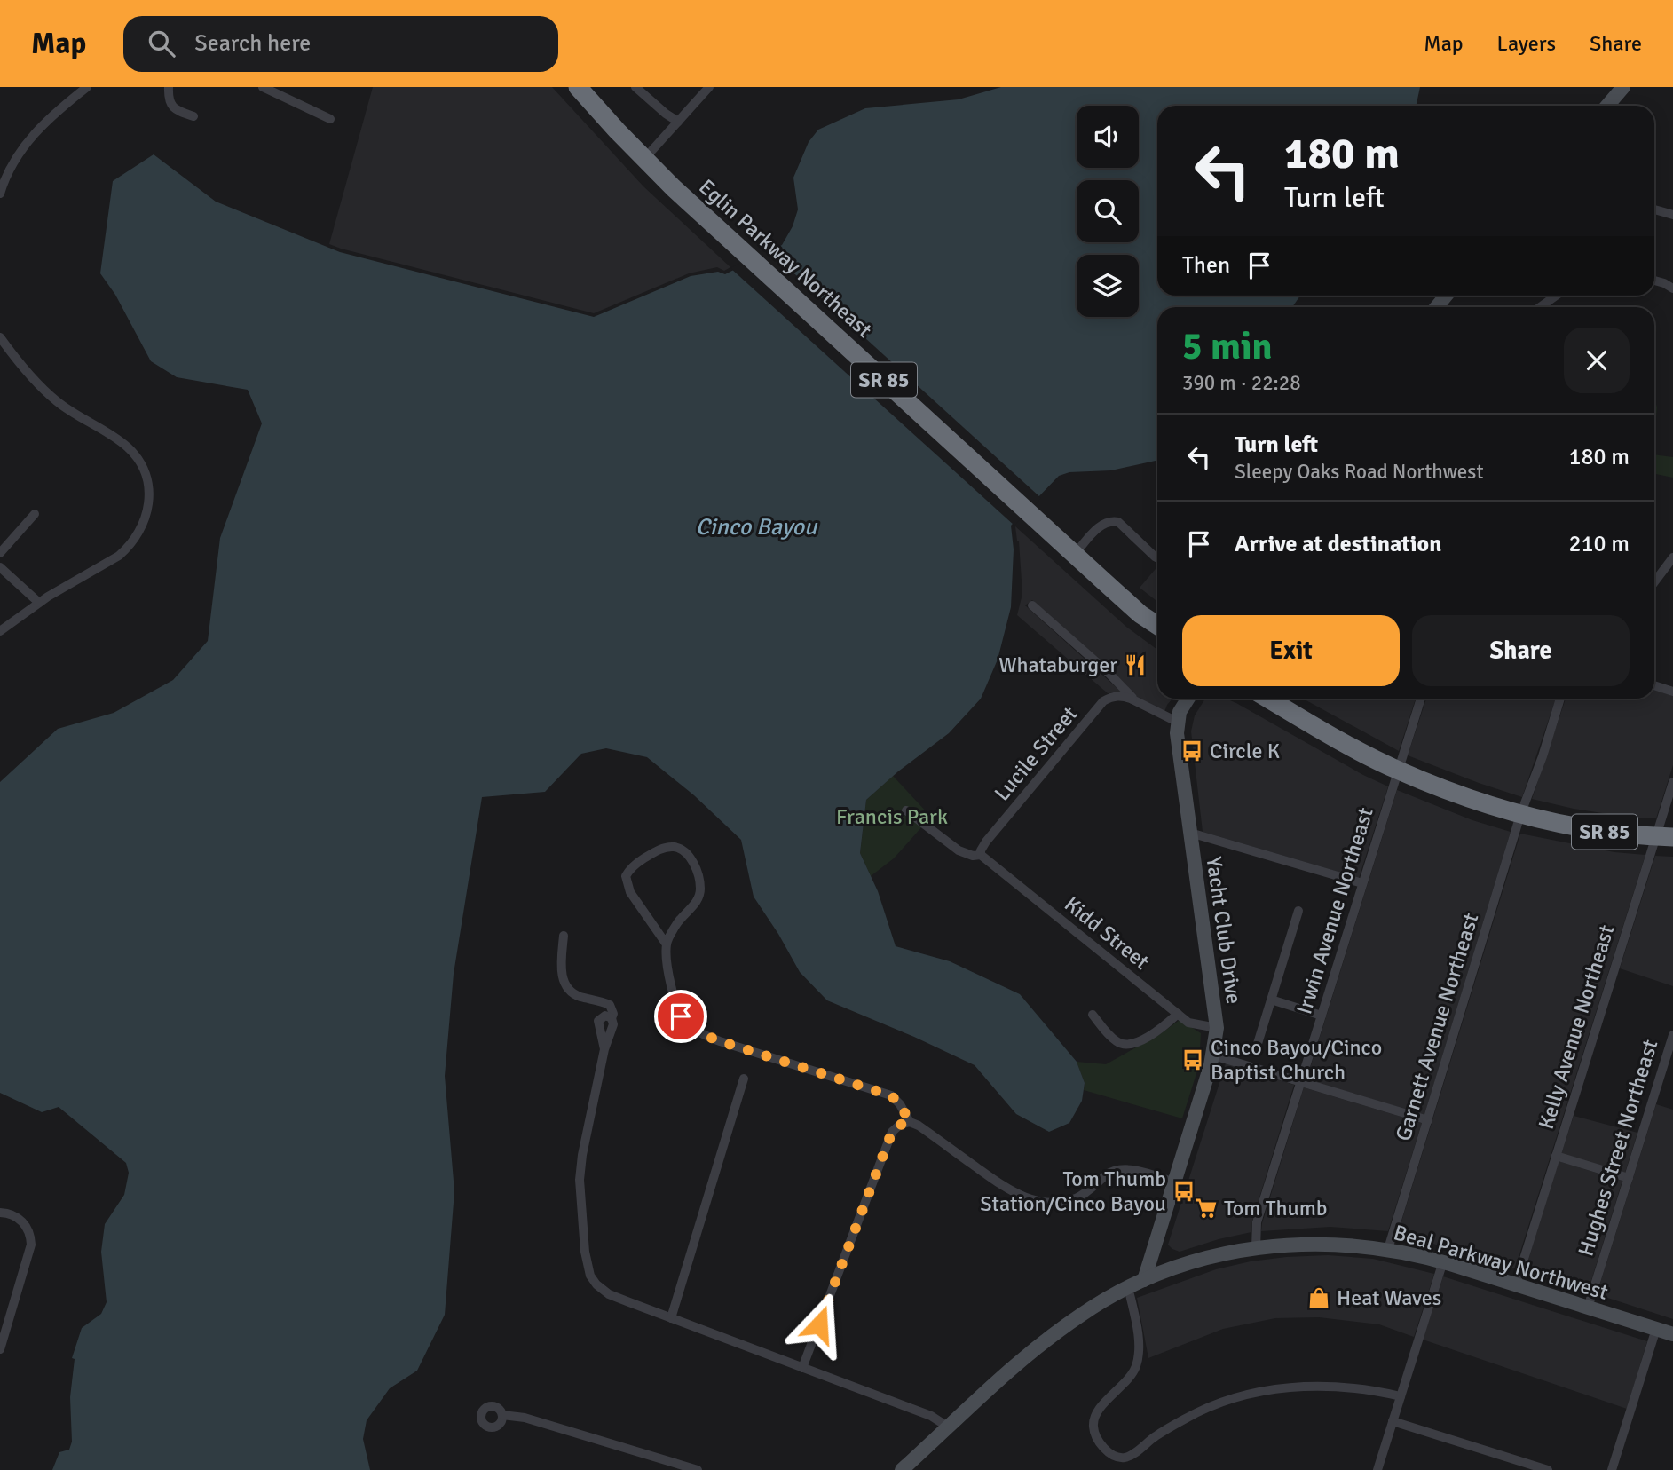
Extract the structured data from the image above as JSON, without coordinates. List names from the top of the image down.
{
  "streets": {
    "highway": ["Eglin Parkway Northeast", "SR 85"],
    "main road": ["Yacht Club Drive", "Beal Parkway Northwest"],
    "street": [
      "Lucile Street",
      "Irwin Avenue Northeast",
      "Kidd Street",
      "Garnett Avenue Northeast",
      "Kelly Avenue Northeast",
      "Hughes Street Northeast"
    ]
  },
  "crossings": [
    ["SR 85", "Irwin Avenue Northeast"],
    ["SR 85", "Garnett Avenue Northeast"],
    ["SR 85", "Kelly Avenue Northeast"],
    ["Lucile Street", "Kidd Street"],
    ["Irwin Avenue Northeast", "Beal Parkway Northwest"],
    ["Yacht Club Drive", "Kidd Street"],
    ["Yacht Club Drive", "Beal Parkway Northwest"],
    ["Garnett Avenue Northeast", "Beal Parkway Northwest"],
    ["Kelly Avenue Northeast", "Beal Parkway Northwest"],
    ["Hughes Street Northeast", "Beal Parkway Northwest"]
  ],
  "water": ["Cinco Bayou"],
  "parks": ["Francis Park"],
  "places": {
    "restaurant": ["Whataburger"],
    "bus stop": ["Circle K", "Cinco Bayou/Cinco Baptist Church", "Tom Thumb Station/Cinco Bayou"],
    "supermarket": ["Tom Thumb"],
    "shop": ["Heat Waves"]
  },
  "page": {
    "header": "Map",
    "search": "Search here",
    "nav": ["Map", "Layers", "Share"],
    "turn": ["180 m", "Turn left"],
    "then": "Then",
    "heading": ["5 min", "390 m · 22:28"],
    "list": [
      {
        "name": "Turn left",
        "note": "Sleepy Oaks Road Northwest",
        "value": "180 m"
      },
      {
        "name": "Arrive at destination",
        "value": "210 m"
      }
    ],
    "buttons": ["Exit", "Share"]
  }
}
